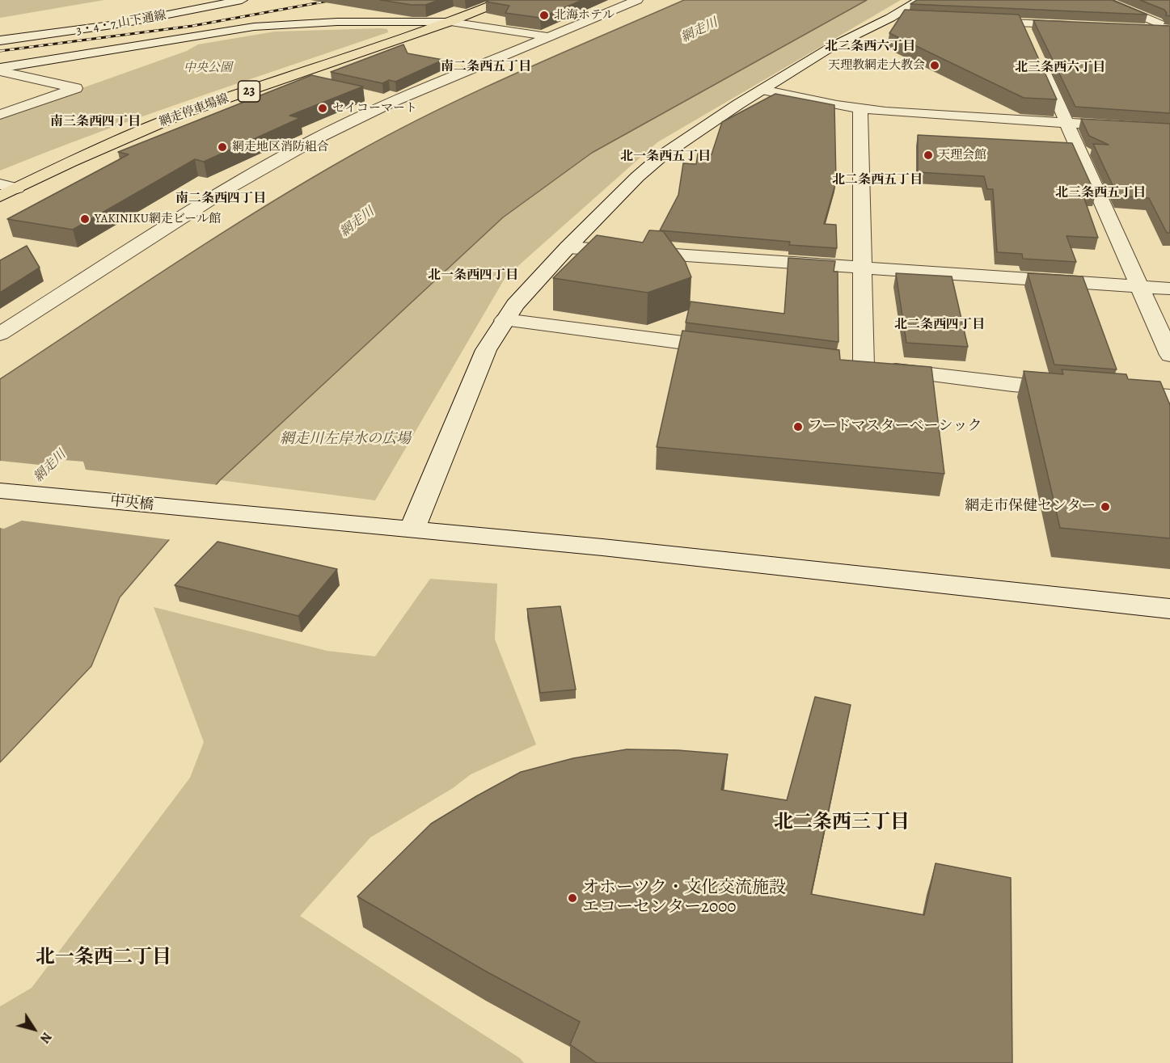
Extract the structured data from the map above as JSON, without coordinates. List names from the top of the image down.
{
  "streets": {
    "main road": ["23", "網走停車場線"],
    "street": ["3・4・7 山下通線", "中央橋"]
  },
  "districts": [
    "北二条西六丁目",
    "南二条西五丁目",
    "北三条西六丁目",
    "南三条西四丁目",
    "北一条西五丁目",
    "北二条西五丁目",
    "北三条西五丁目",
    "南二条西四丁目",
    "北一条西四丁目",
    "北二条西四丁目",
    "北二条西三丁目",
    "北一条西二丁目"
  ],
  "water": ["網走川"],
  "parks": ["中央公園", "網走川左岸水の広場"],
  "places": [
    "北海ホテル",
    "天理教網走大教会",
    "セイコーマート",
    "網走地区消防組合",
    "天理会館",
    "YAKINIKU網走ビール館",
    "フードマスターベーシック",
    "網走市保健センター",
    "オホーツク・文化交流施設 エコーセンター2000"
  ],
  "north": "bottom right"
}
